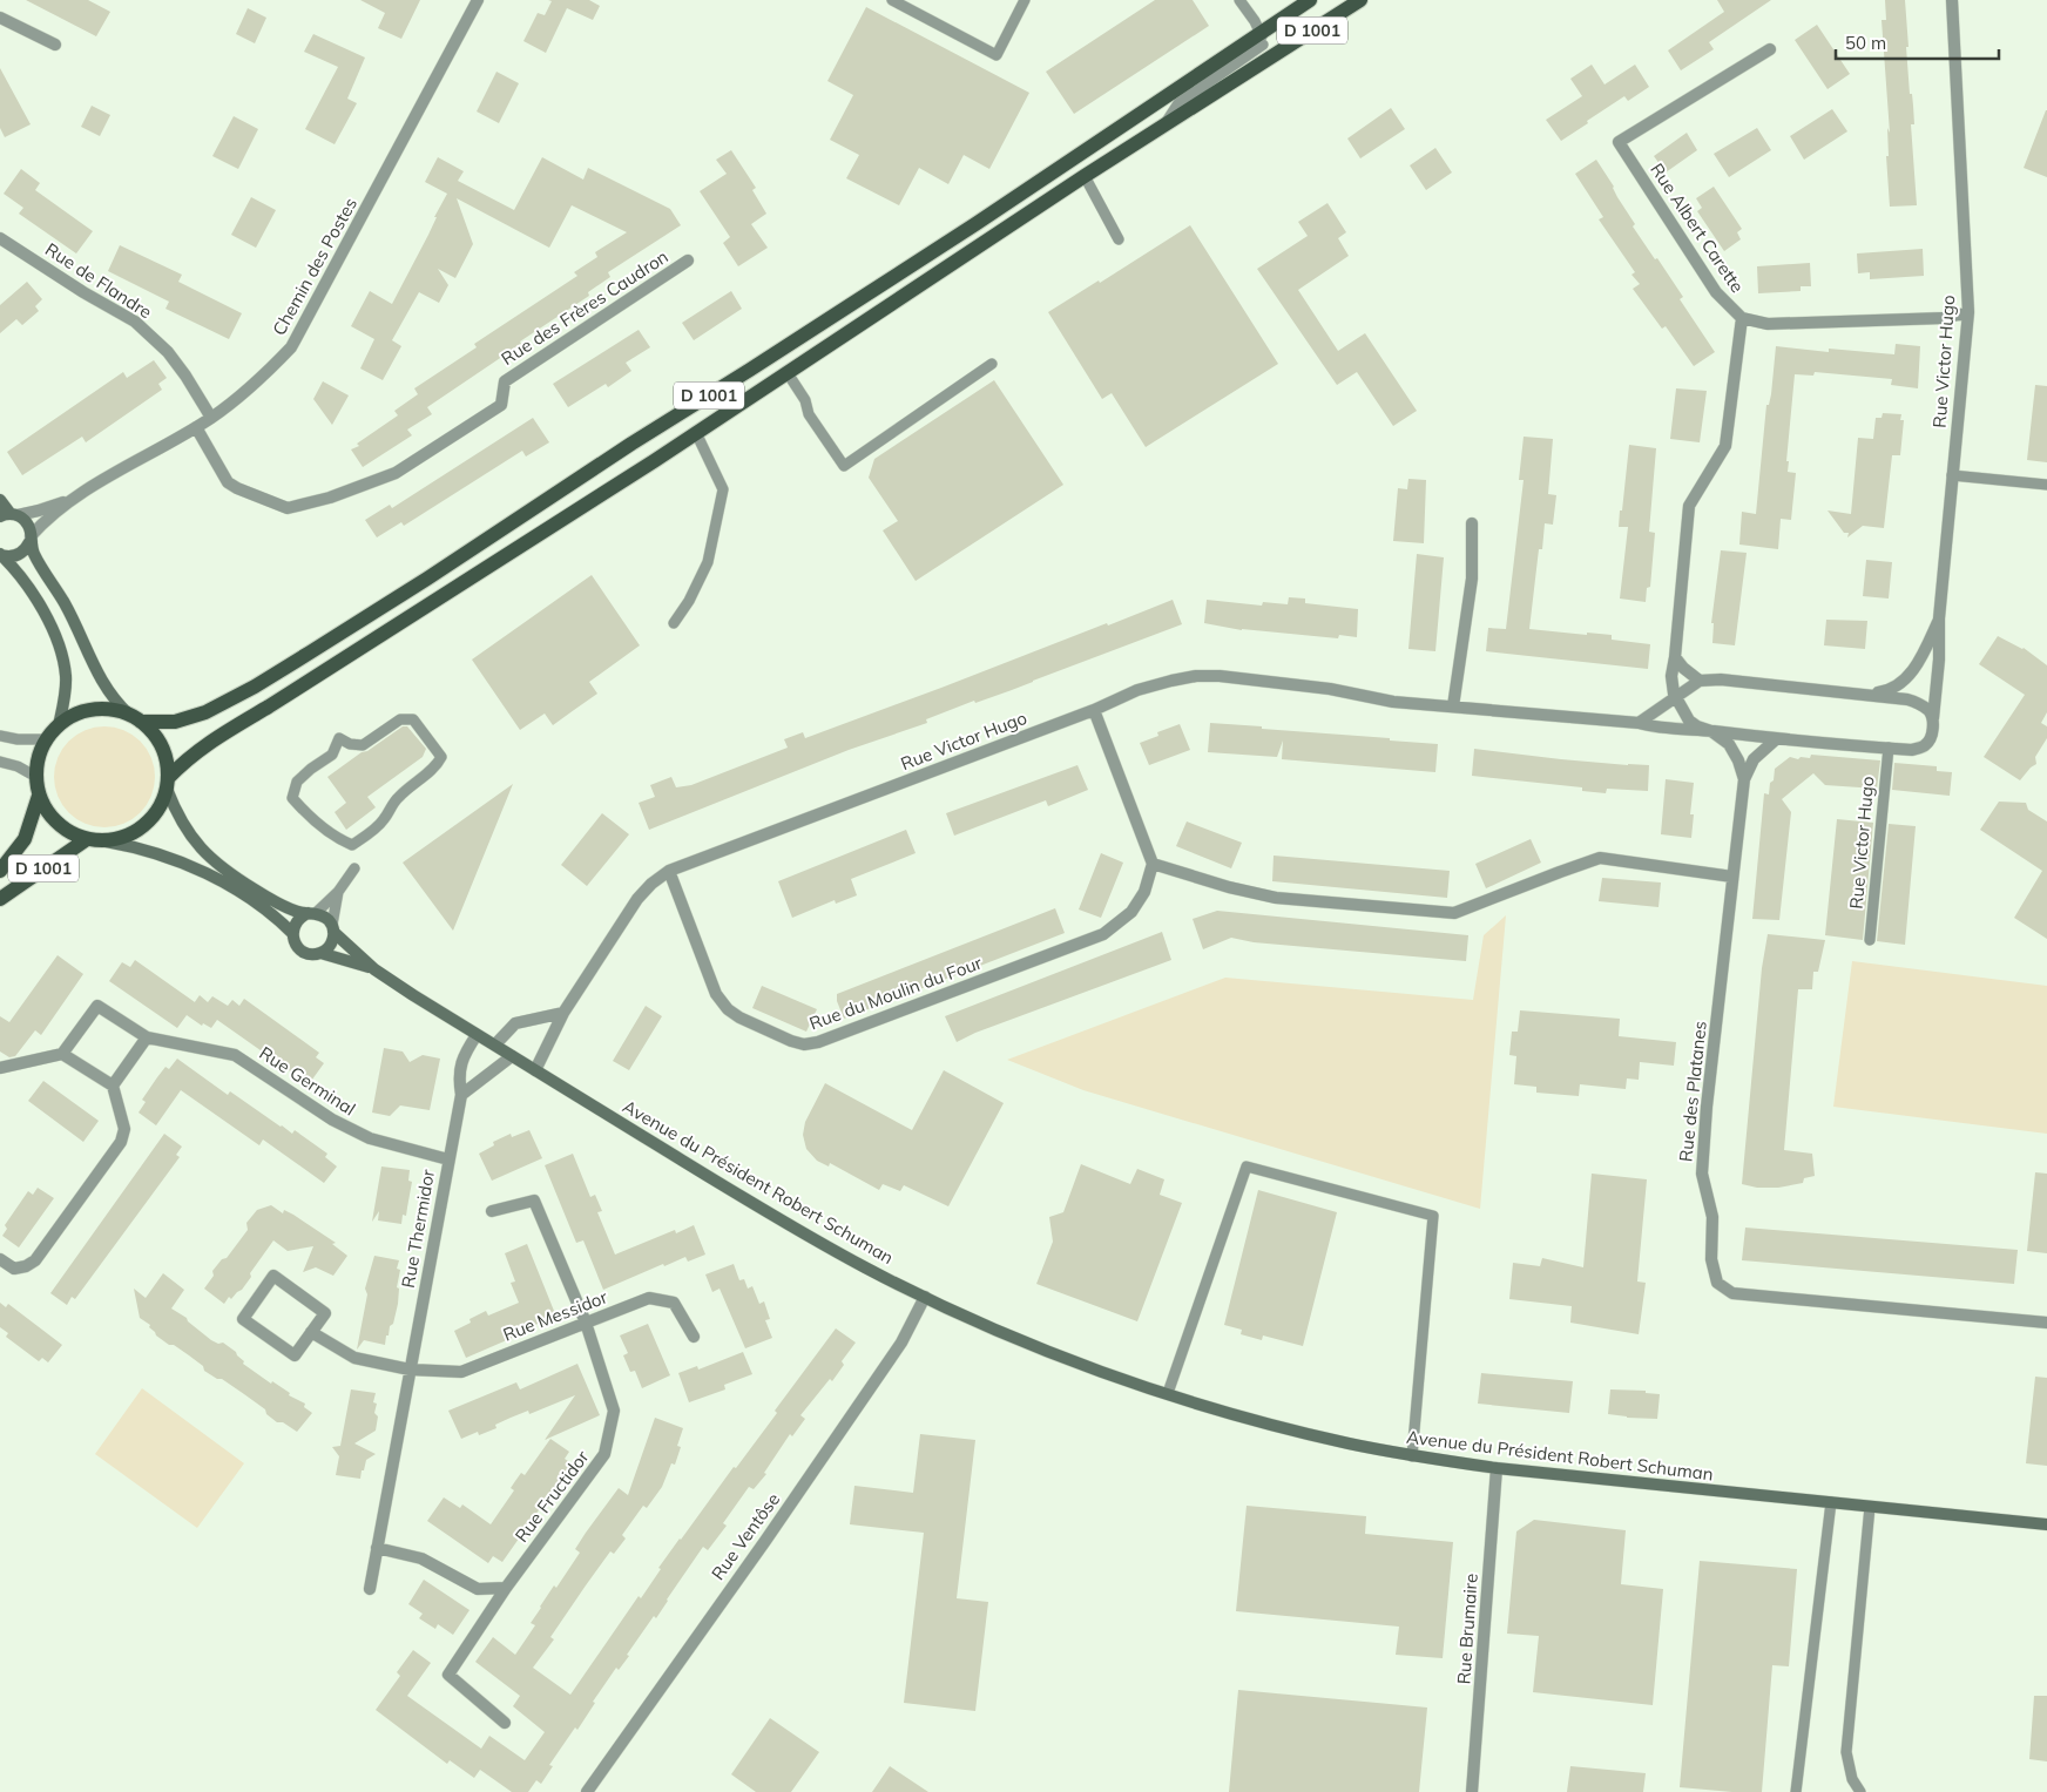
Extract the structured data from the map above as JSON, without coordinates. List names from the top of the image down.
{
  "streets": {
    "main road": ["D 1001"],
    "street": [
      "Rue Albert Carette",
      "Chemin des Postes",
      "Rue de Flandre",
      "Rue des Frères Caudron",
      "Rue Victor Hugo",
      "Rue du Moulin du Four",
      "Rue Germinal",
      "Rue des Platanes",
      "Avenue du Président Robert Schuman",
      "Rue Thermidor",
      "Rue Messidor",
      "Rue Fructidor",
      "Rue Ventôse",
      "Rue Brumaire"
    ]
  },
  "crossings": [
    ["Rue Albert Carette", "Rue Victor Hugo"],
    ["Chemin des Postes", "Rue de Flandre"],
    ["Chemin des Postes", "Rue des Frères Caudron"],
    ["Rue Victor Hugo", "Rue du Moulin du Four"],
    ["Rue Victor Hugo", "Rue des Platanes"],
    ["Rue Victor Hugo", "Avenue du Président Robert Schuman"],
    ["Rue Germinal", "Rue Thermidor"],
    ["Avenue du Président Robert Schuman", "Rue Thermidor"],
    ["Avenue du Président Robert Schuman", "Rue Ventôse"],
    ["Avenue du Président Robert Schuman", "Rue Brumaire"],
    ["Rue Thermidor", "Rue Messidor"],
    ["Rue Messidor", "Rue Fructidor"]
  ],
  "scale_bar": "50 m"
}
